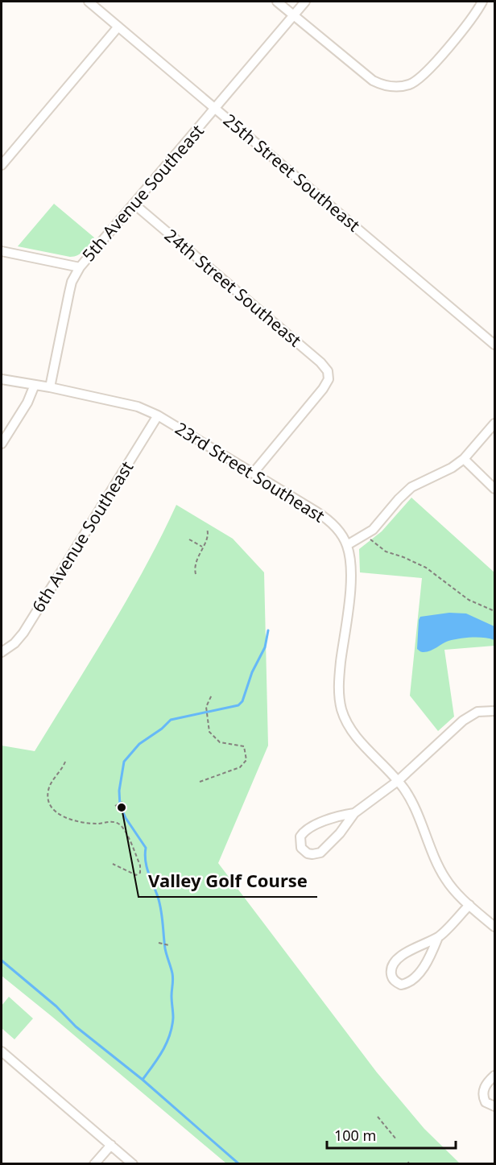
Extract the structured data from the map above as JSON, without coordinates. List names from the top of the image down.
{
  "streets": {
    "street": [
      "25th Street Southeast",
      "5th Avenue Southeast",
      "24th Street Southeast",
      "23rd Street Southeast",
      "6th Avenue Southeast"
    ]
  },
  "crossings": [
    ["25th Street Southeast", "5th Avenue Southeast"],
    ["5th Avenue Southeast", "24th Street Southeast"],
    ["5th Avenue Southeast", "23rd Street Southeast"],
    ["24th Street Southeast", "23rd Street Southeast"],
    ["23rd Street Southeast", "6th Avenue Southeast"]
  ],
  "places": ["Valley Golf Course"],
  "scale_bar": "100 m"
}
